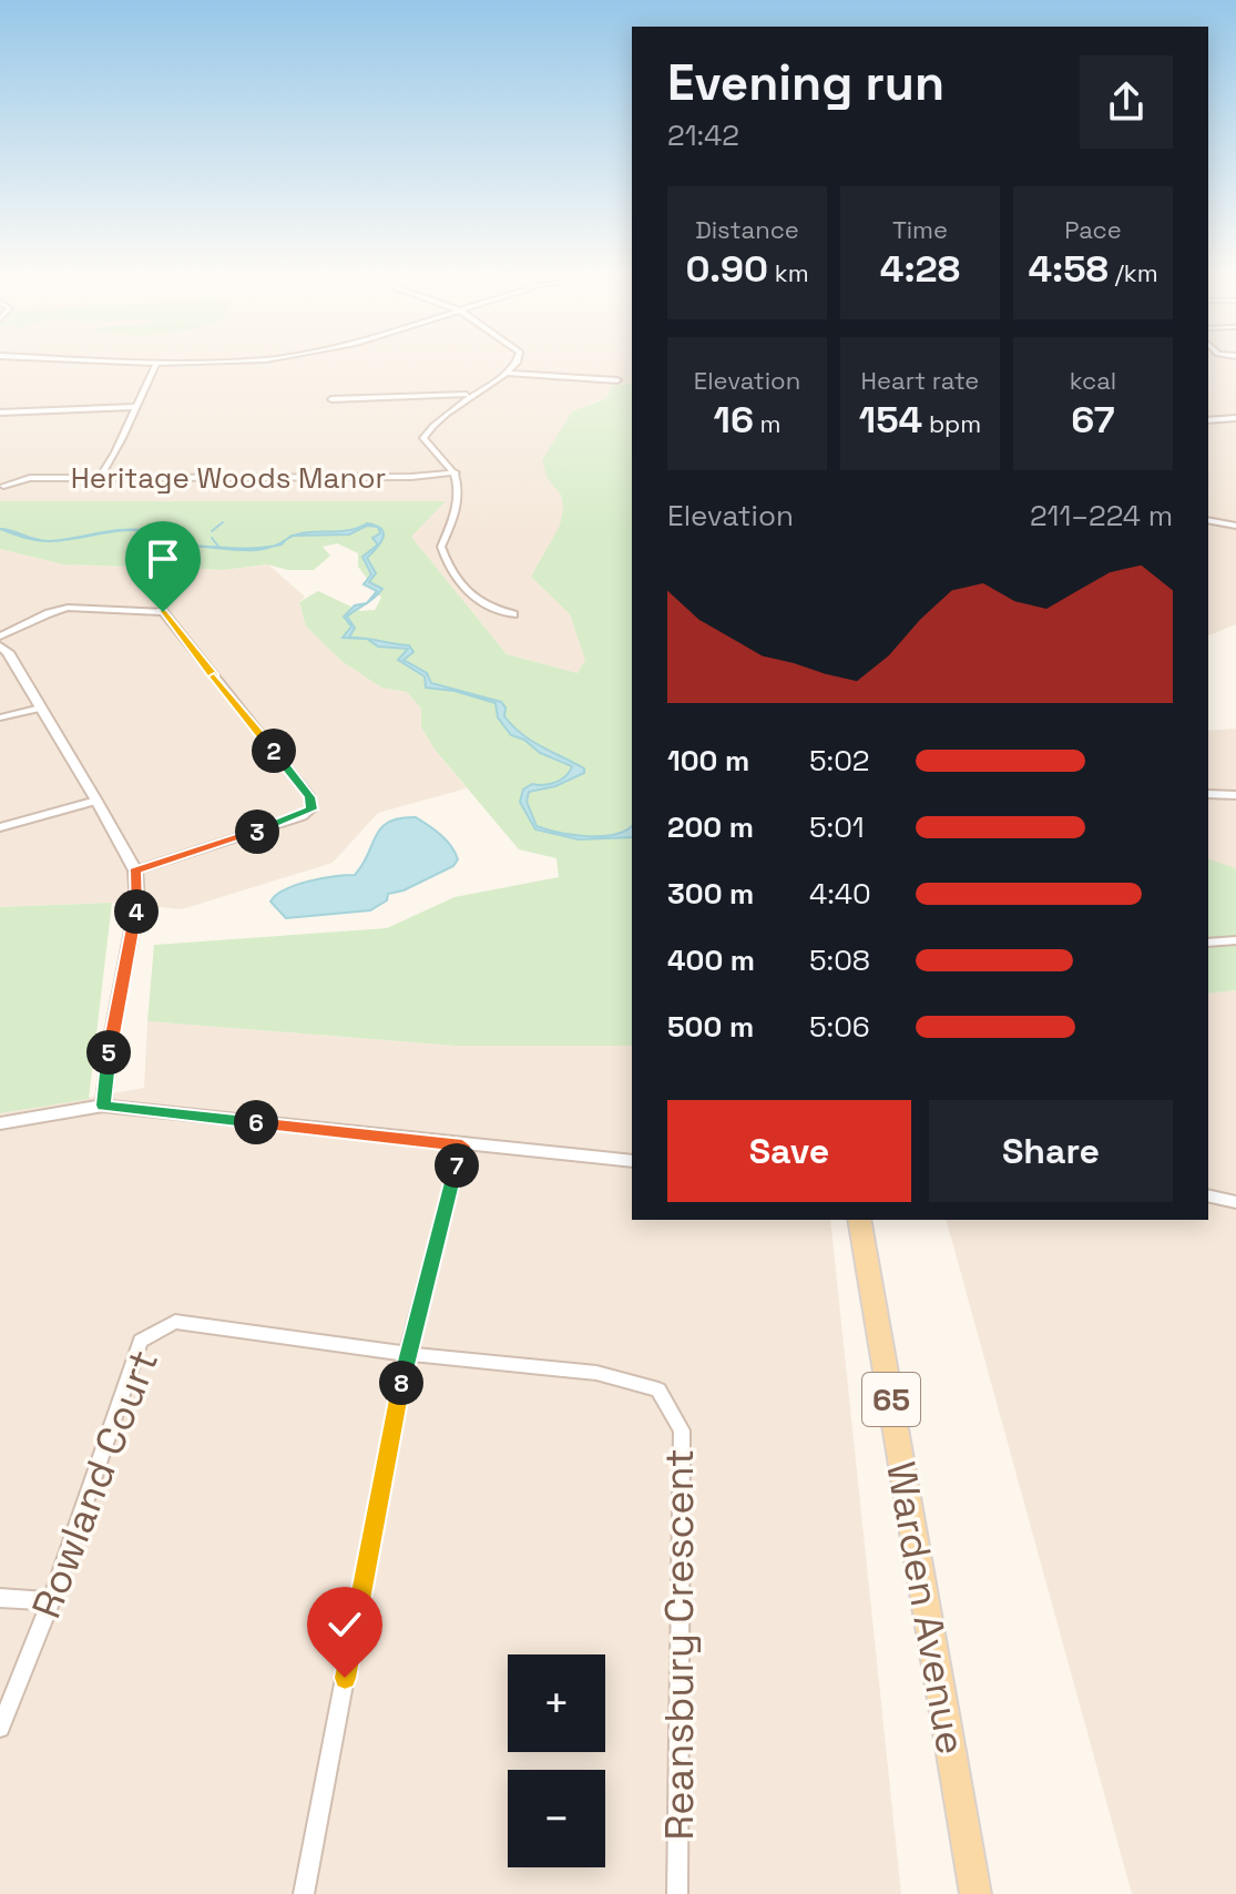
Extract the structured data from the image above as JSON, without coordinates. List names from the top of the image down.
{
  "streets": {
    "main road": ["65", "Warden Avenue"],
    "street": ["Heritage Woods Manor", "Rowland Court", "Reansbury Crescent"]
  },
  "crossings": [
    ["Rowland Court", "Reansbury Crescent"]
  ],
  "page": {
    "heading": ["Evening run", "21:42"],
    "stats": [
      ["Distance", "0.90 km"],
      ["Time", "4:28"],
      ["Pace", "4:58 /km"],
      ["Elevation", "16 m"],
      ["Heart rate", "154 bpm"],
      ["kcal", "67"]
    ],
    "chart": ["Elevation", "211–224 m"],
    "list": [
      {
        "name": "100 m",
        "note": "5:02"
      },
      {
        "name": "200 m",
        "note": "5:01"
      },
      {
        "name": "300 m",
        "note": "4:40"
      },
      {
        "name": "400 m",
        "note": "5:08"
      },
      {
        "name": "500 m",
        "note": "5:06"
      }
    ],
    "pins": [
      "2",
      "3",
      "4",
      "5",
      "6",
      "7",
      "8"
    ],
    "buttons": ["Save", "Share"],
    "map_buttons": ["+", "−"]
  }
}
